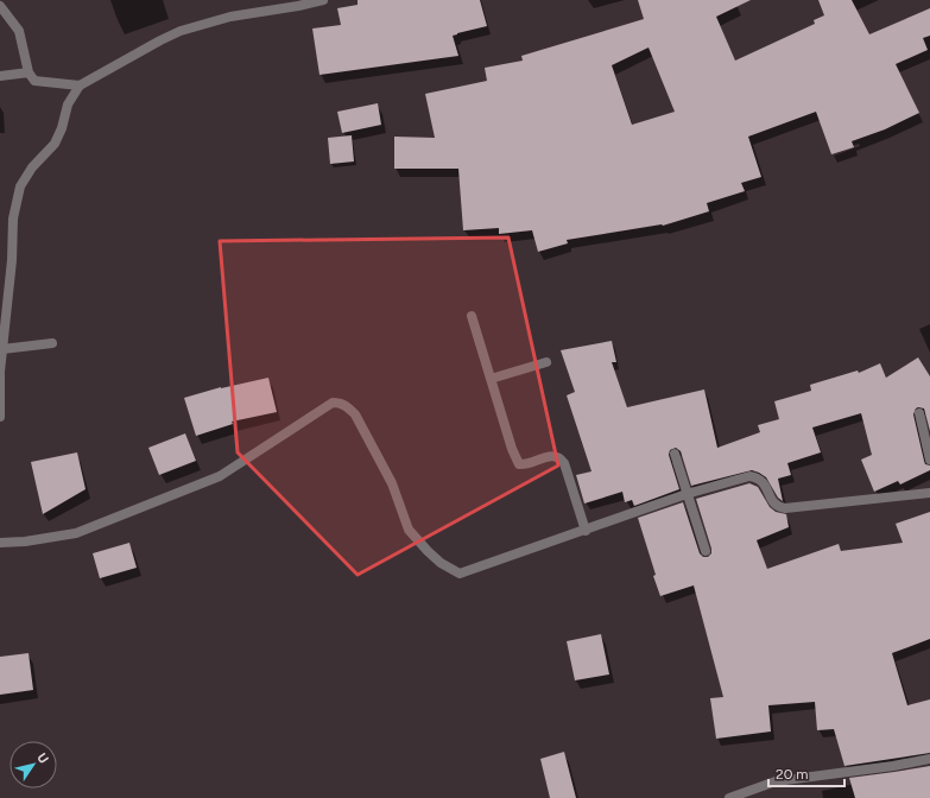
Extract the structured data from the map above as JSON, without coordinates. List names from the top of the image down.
{
  "scale_bar": "20 m",
  "north": "top right"
}
